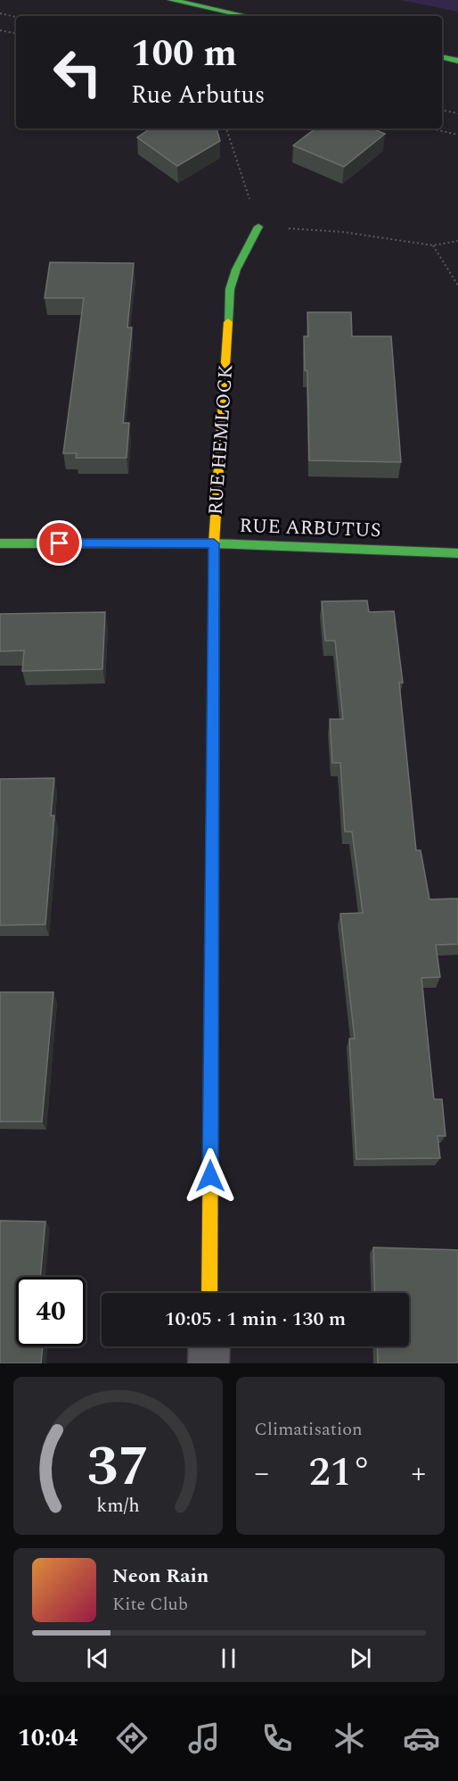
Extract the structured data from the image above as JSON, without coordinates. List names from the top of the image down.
{
  "streets": {
    "street": ["RUE HEMLOCK", "RUE ARBUTUS"]
  },
  "crossings": [
    ["RUE HEMLOCK", "RUE ARBUTUS"]
  ],
  "page": {
    "turn": ["100 m", "Rue Arbutus"],
    "limit": "40",
    "trip": "10:05 · 1 min · 130 m",
    "tile": "Climatisation",
    "heat": ["−", "21°", "+"],
    "song": ["Neon Rain", "Kite Club"],
    "tabs": "10:04",
    "gauge": ["37", "km/h"]
  }
}
